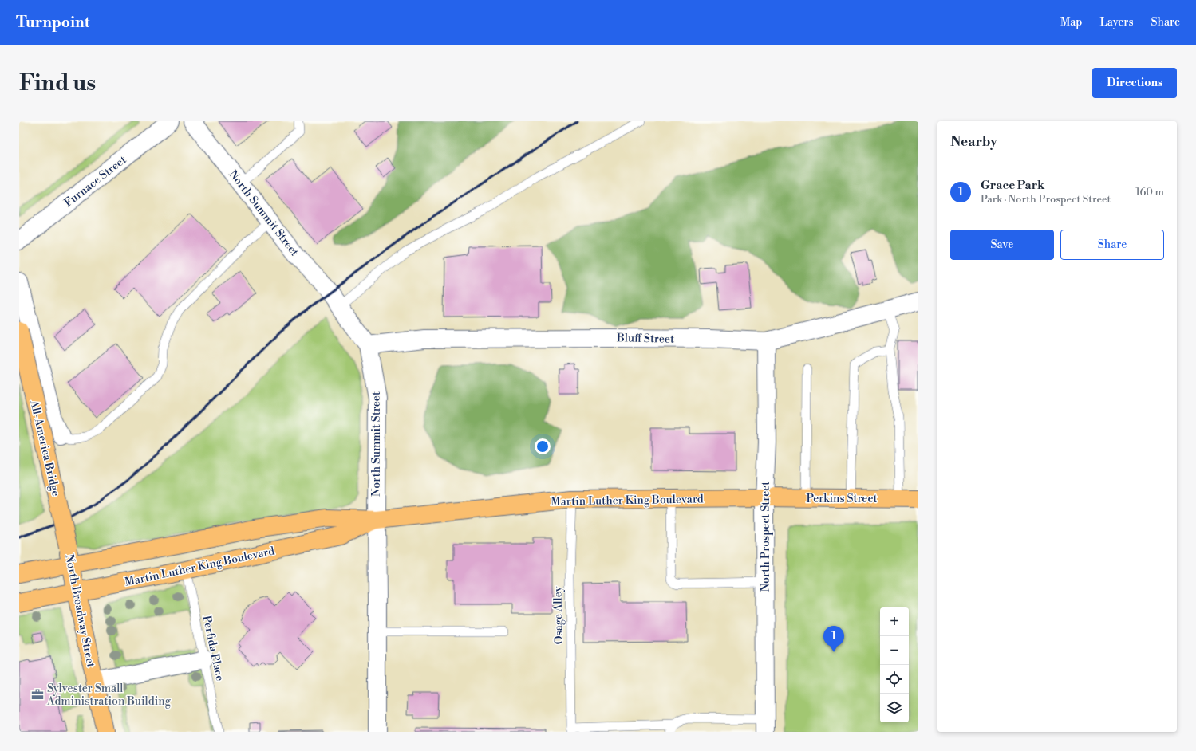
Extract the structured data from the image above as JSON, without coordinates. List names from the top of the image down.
{
  "streets": {
    "main road": [
      "All-America Bridge",
      "Perkins Street",
      "Martin Luther King Boulevard",
      "North Broadway Street"
    ],
    "street": [
      "Furnace Street",
      "North Summit Street",
      "Bluff Street",
      "North Prospect Street"
    ],
    "lane": ["Osage Alley", "Perfida Place"]
  },
  "crossings": [
    ["North Summit Street", "Bluff Street"],
    ["North Summit Street", "Martin Luther King Boulevard"],
    ["Bluff Street", "North Prospect Street"],
    ["All-America Bridge", "North Broadway Street"],
    ["Perkins Street", "Martin Luther King Boulevard"],
    ["Perkins Street", "North Prospect Street"],
    ["Martin Luther King Boulevard", "North Prospect Street"],
    ["Martin Luther King Boulevard", "North Broadway Street"],
    ["Martin Luther King Boulevard", "Osage Alley"],
    ["Martin Luther King Boulevard", "Perfida Place"]
  ],
  "places": {
    "office": ["Sylvester Small Administration Building"]
  },
  "page": {
    "header": "Turnpoint",
    "nav": ["Map", "Layers", "Share"],
    "buttons": [
      "Directions",
      ["Save", "Share"]
    ],
    "title": "Find us",
    "heading": "Nearby",
    "list": [
      {
        "mark": "1",
        "name": "Grace Park",
        "note": "Park · North Prospect Street",
        "value": "160 m"
      }
    ],
    "map_buttons": ["+", "−"],
    "pins": "1"
  }
}
